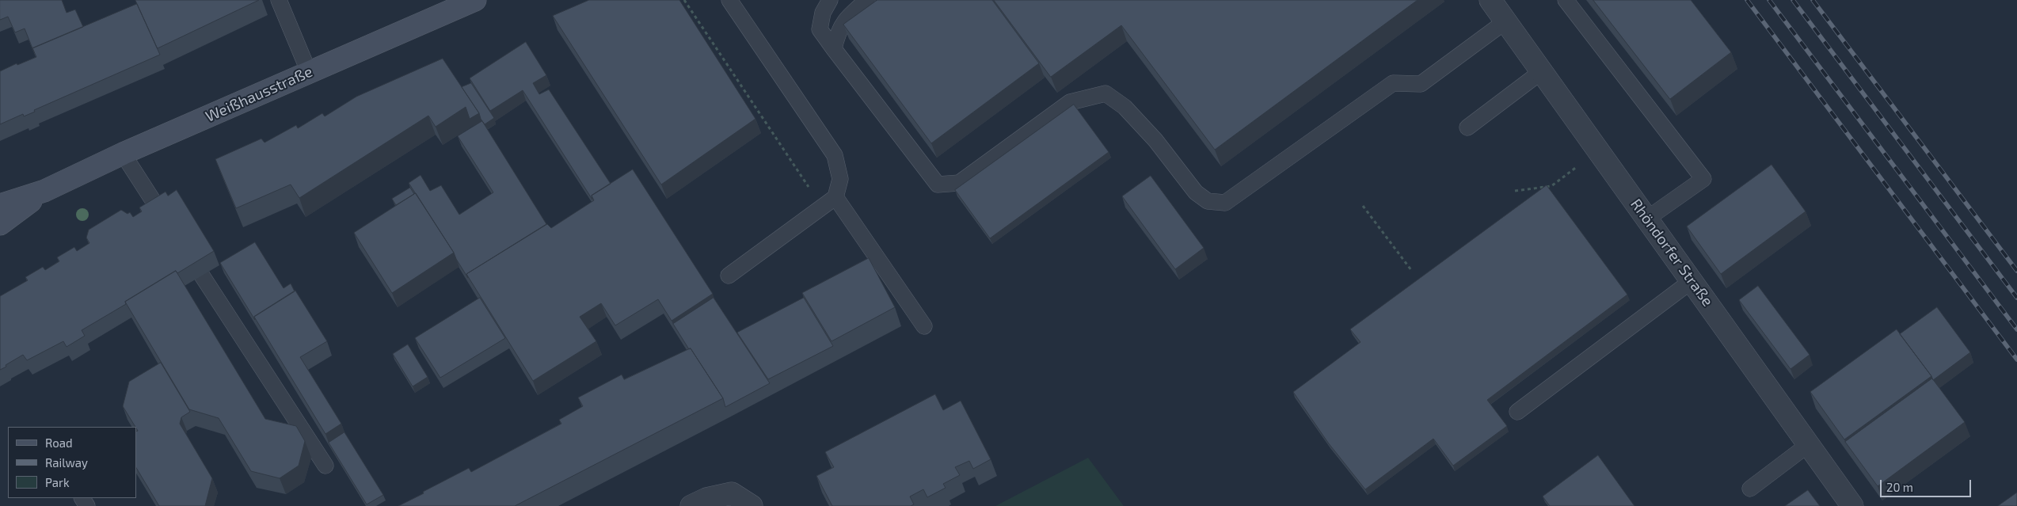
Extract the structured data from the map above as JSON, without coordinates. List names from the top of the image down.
{
  "streets": {
    "main road": ["Weißhausstraße"],
    "street": ["Rhöndorfer Straße"]
  },
  "legend": ["Road", "Railway", "Park"],
  "scale_bar": "20 m"
}
